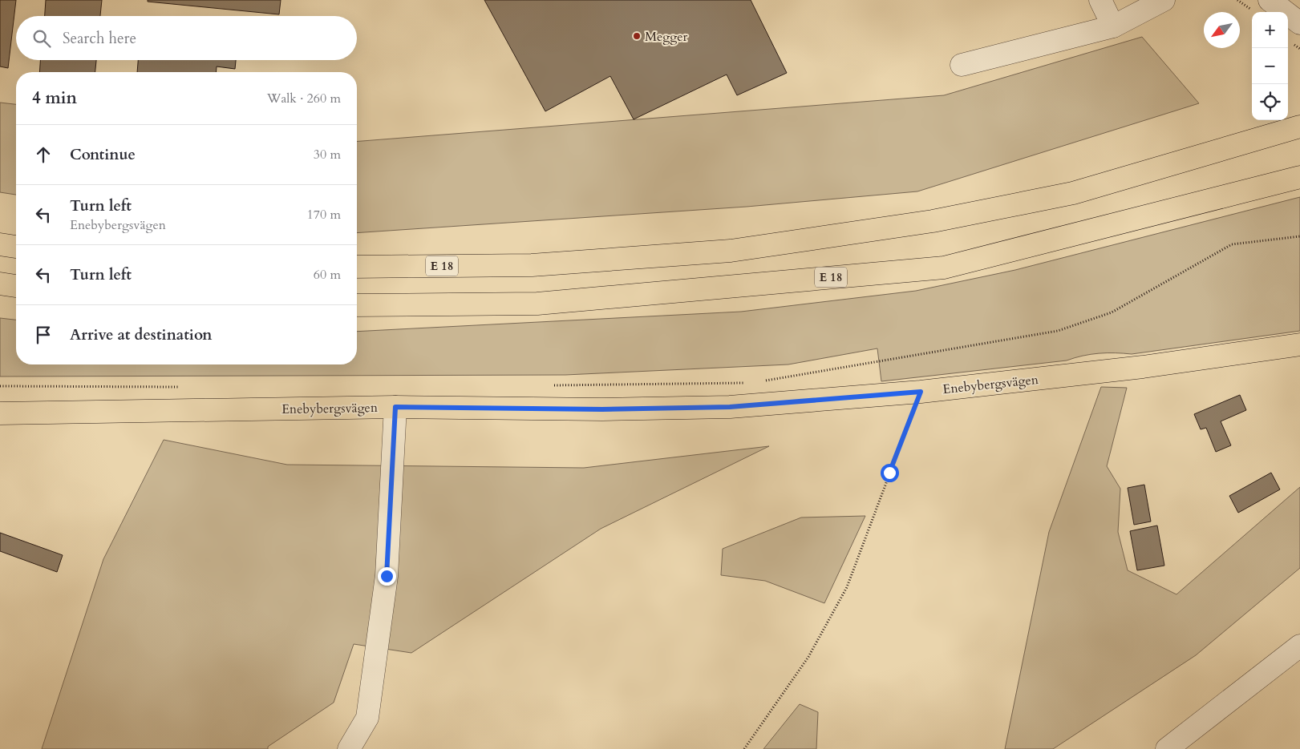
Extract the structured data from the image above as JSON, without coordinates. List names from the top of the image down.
{
  "streets": {
    "main road": ["E 18", "Enebybergsvägen"]
  },
  "places": ["Megger"],
  "north": "bottom left",
  "page": {
    "map_buttons": ["+", "−"],
    "search": "Search here",
    "heading": ["4 min", "Walk · 260 m"],
    "list": [
      ["Continue", "30 m"],
      ["Turn left", "Enebybergsvägen", "170 m"],
      ["Turn left", "60 m"],
      "Arrive at destination"
    ]
  }
}
